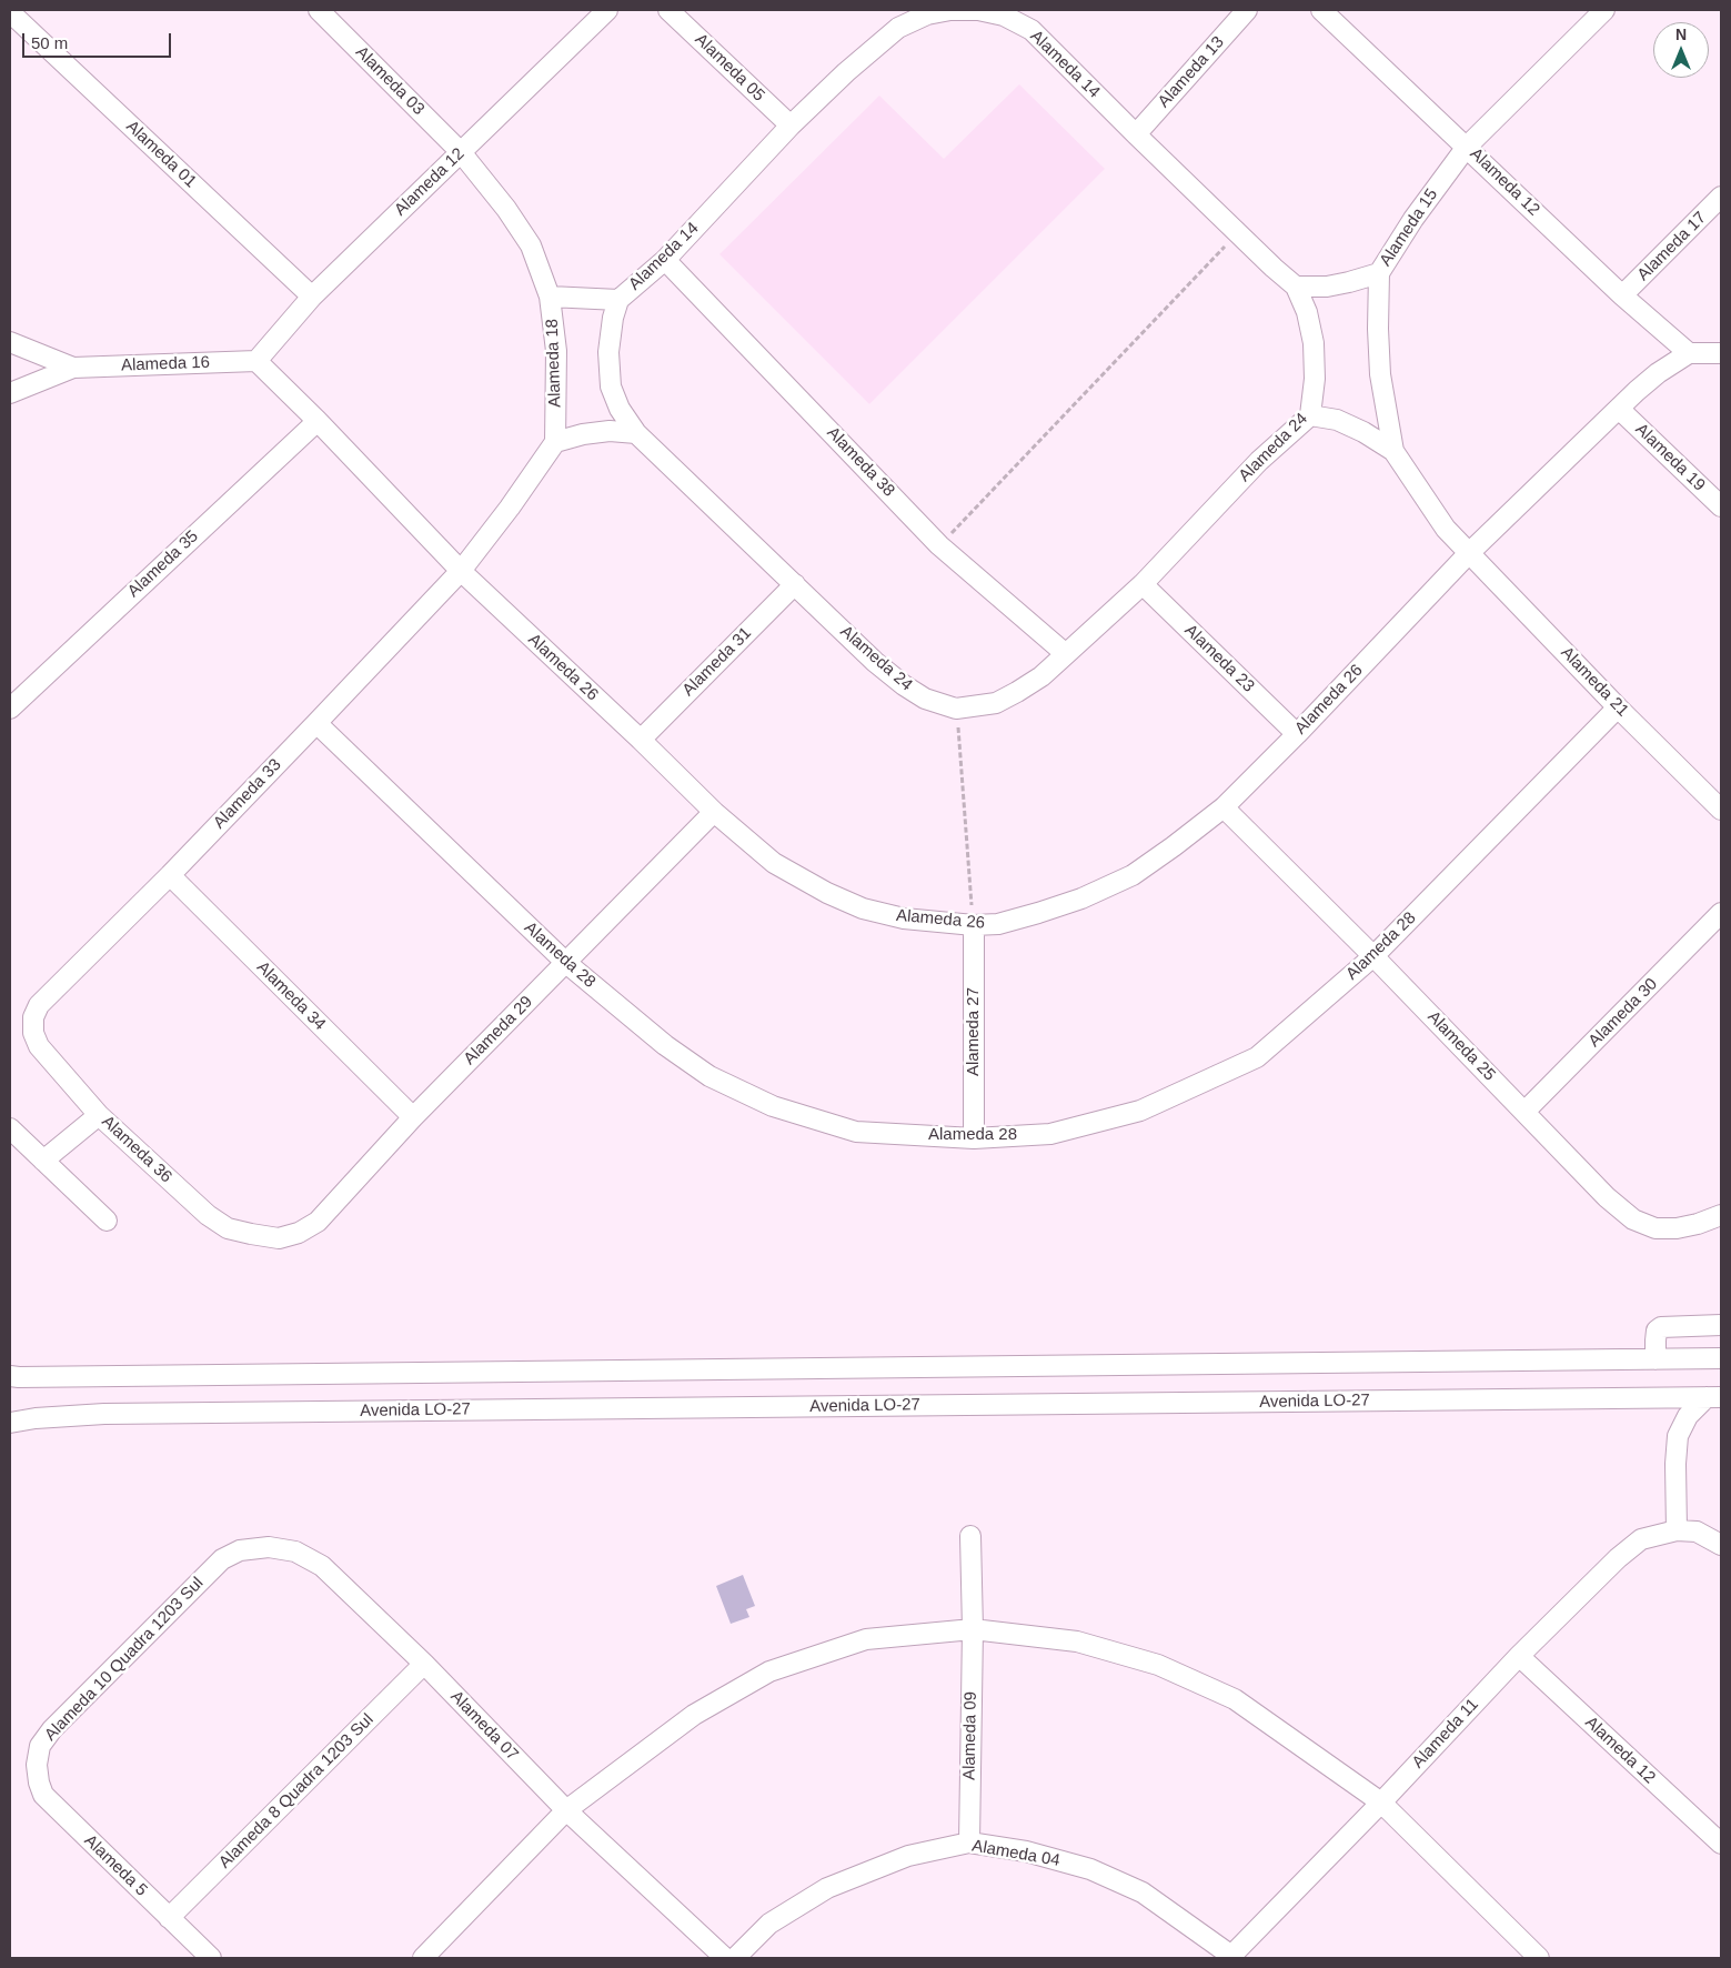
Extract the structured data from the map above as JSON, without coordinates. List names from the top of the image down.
{
  "streets": {
    "street": [
      "Alameda 14",
      "Alameda 05",
      "Alameda 13",
      "Alameda 03",
      "Alameda 01",
      "Alameda 12",
      "Alameda 15",
      "Alameda 17",
      "Alameda 18",
      "Alameda 16",
      "Alameda 24",
      "Alameda 19",
      "Alameda 38",
      "Alameda 35",
      "Alameda 23",
      "Alameda 31",
      "Alameda 26",
      "Alameda 21",
      "Alameda 33",
      "Alameda 28",
      "Alameda 34",
      "Alameda 30",
      "Alameda 29",
      "Alameda 27",
      "Alameda 25",
      "Alameda 36",
      "Avenida LO-27",
      "Alameda 10 Quadra 1203 Sul",
      "Alameda 07",
      "Alameda 11",
      "Alameda 09",
      "Alameda 8 Quadra 1203 Sul",
      "Alameda 04",
      "Alameda 5"
    ]
  },
  "crossings": [
    ["Alameda 14", "Alameda 05"],
    ["Alameda 14", "Alameda 13"],
    ["Alameda 14", "Alameda 24"],
    ["Alameda 14", "Alameda 38"],
    ["Alameda 03", "Alameda 12"],
    ["Alameda 03", "Alameda 18"],
    ["Alameda 01", "Alameda 12"],
    ["Alameda 12", "Alameda 15"],
    ["Alameda 12", "Alameda 17"],
    ["Alameda 12", "Alameda 18"],
    ["Alameda 12", "Alameda 16"],
    ["Alameda 12", "Alameda 26"],
    ["Alameda 12", "Alameda 11"],
    ["Alameda 15", "Alameda 26"],
    ["Alameda 15", "Alameda 21"],
    ["Alameda 16", "Alameda 26"],
    ["Alameda 24", "Alameda 38"],
    ["Alameda 24", "Alameda 23"],
    ["Alameda 24", "Alameda 31"],
    ["Alameda 19", "Alameda 26"],
    ["Alameda 35", "Alameda 26"],
    ["Alameda 23", "Alameda 26"],
    ["Alameda 31", "Alameda 26"],
    ["Alameda 26", "Alameda 21"],
    ["Alameda 26", "Alameda 33"],
    ["Alameda 26", "Alameda 29"],
    ["Alameda 26", "Alameda 27"],
    ["Alameda 26", "Alameda 25"],
    ["Alameda 21", "Alameda 28"],
    ["Alameda 33", "Alameda 28"],
    ["Alameda 33", "Alameda 34"],
    ["Alameda 33", "Alameda 36"],
    ["Alameda 28", "Alameda 29"],
    ["Alameda 28", "Alameda 27"],
    ["Alameda 28", "Alameda 25"],
    ["Alameda 34", "Alameda 29"],
    ["Alameda 30", "Alameda 25"],
    ["Alameda 29", "Alameda 36"],
    ["Alameda 10 Quadra 1203 Sul", "Alameda 07"],
    ["Alameda 10 Quadra 1203 Sul", "Alameda 5"],
    ["Alameda 07", "Alameda 8 Quadra 1203 Sul"],
    ["Alameda 11", "Alameda 04"],
    ["Alameda 09", "Alameda 04"],
    ["Alameda 8 Quadra 1203 Sul", "Alameda 5"]
  ],
  "scale_bar": "50 m",
  "north": "top"
}
